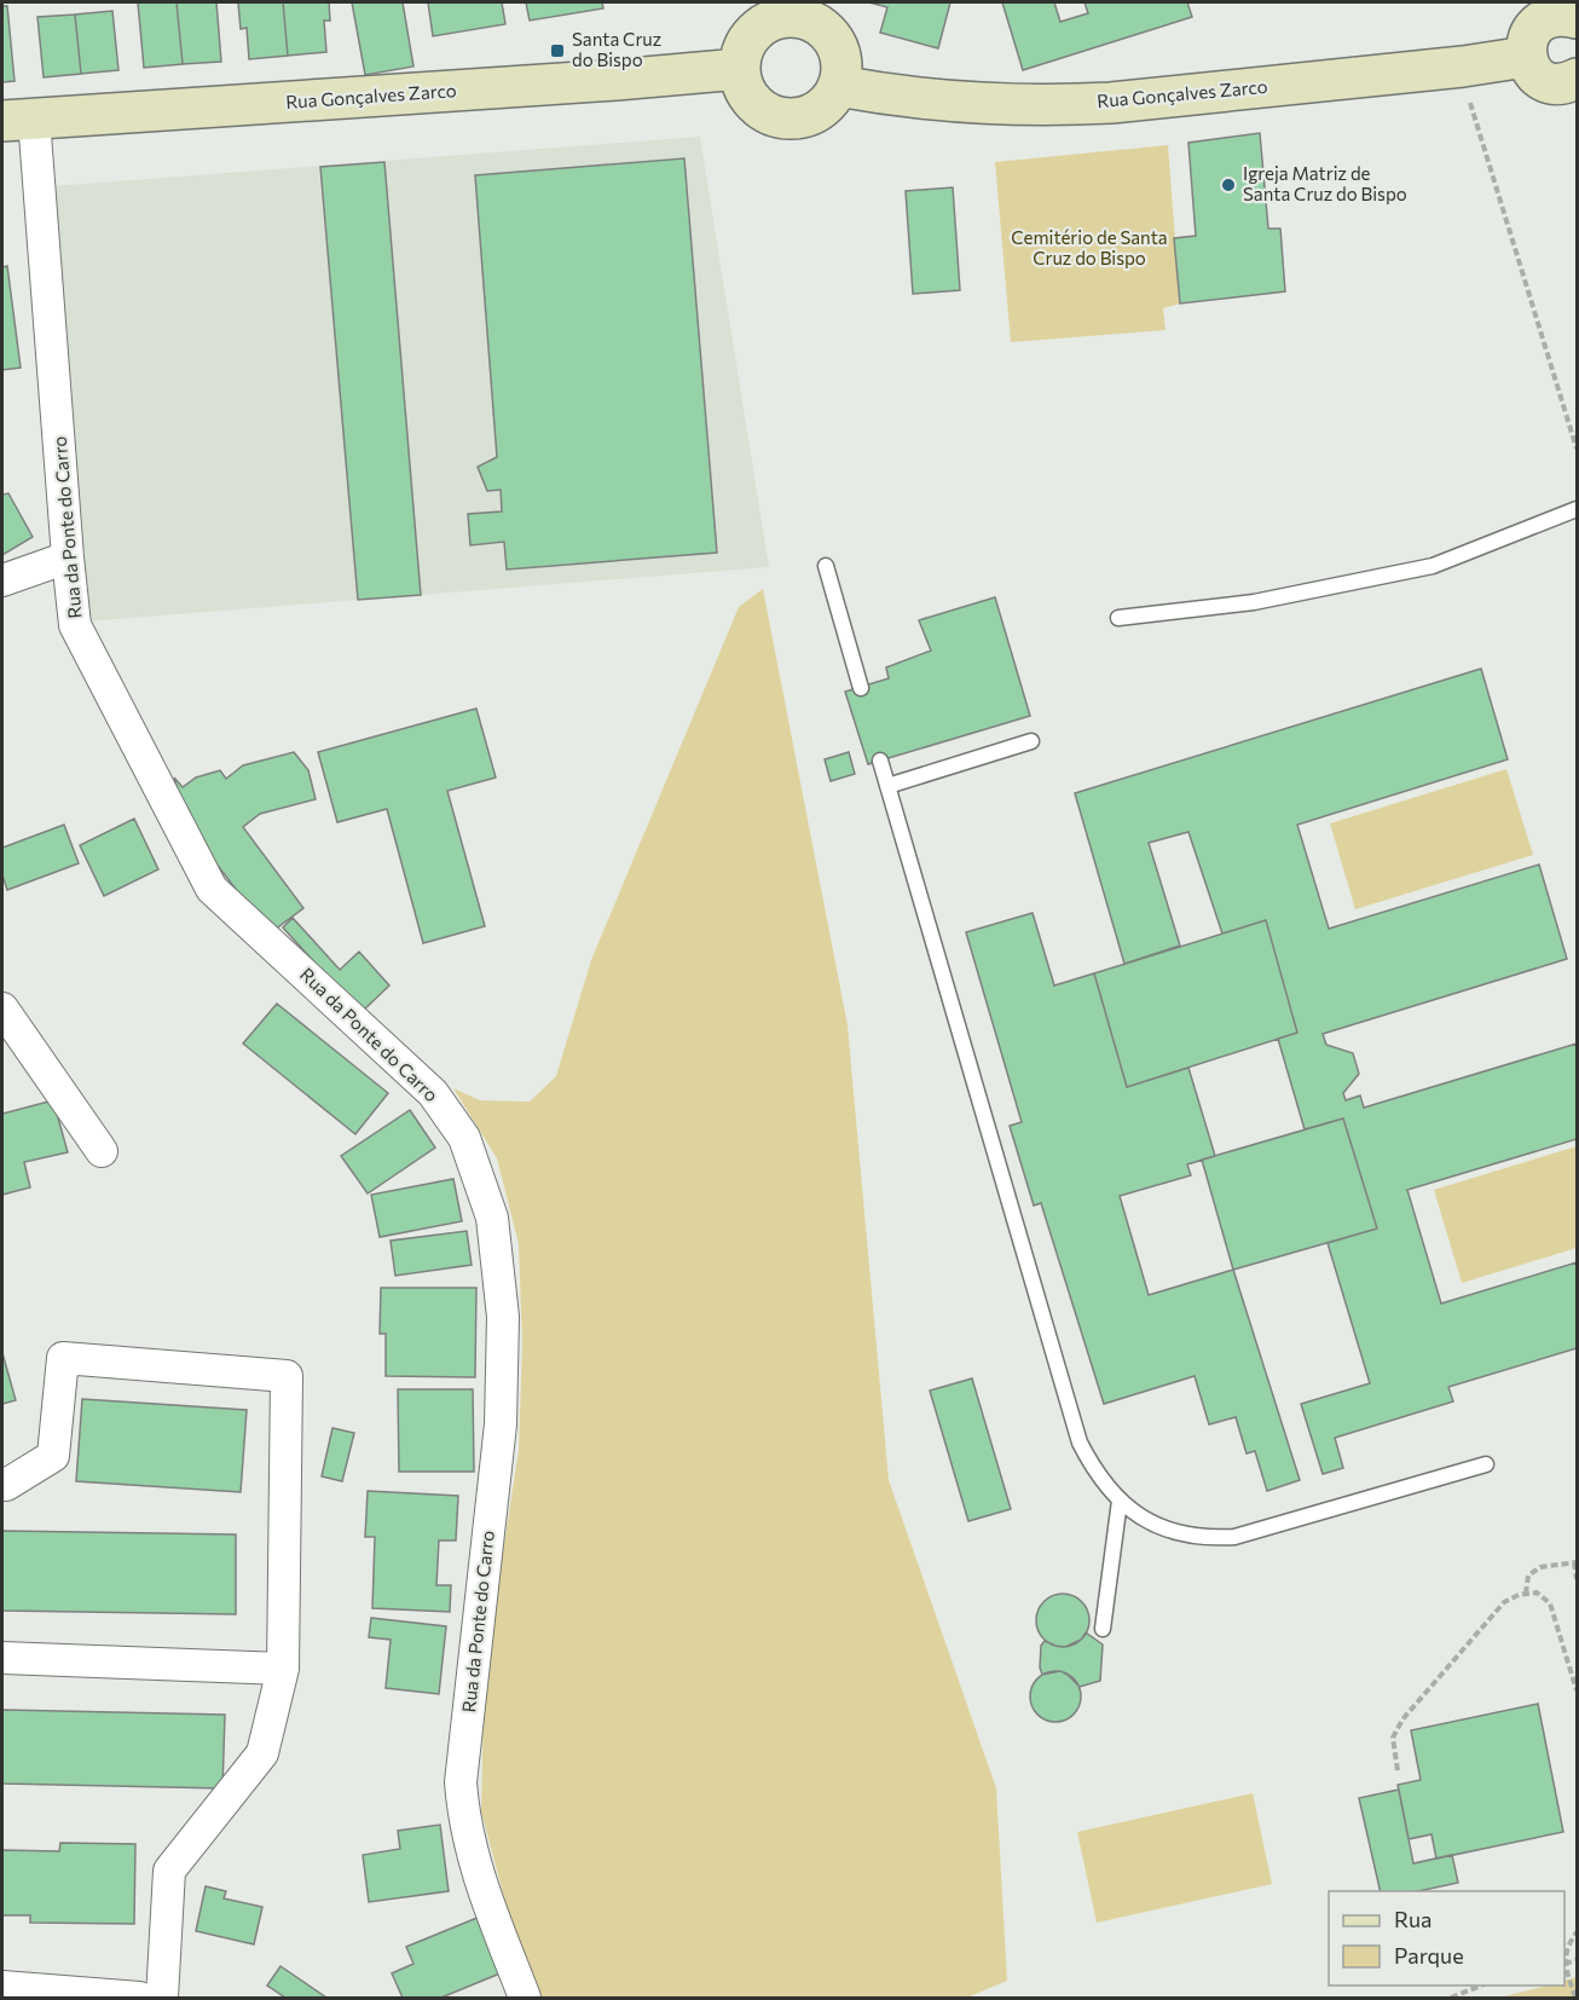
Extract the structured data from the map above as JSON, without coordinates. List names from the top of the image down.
{
  "streets": {
    "main road": ["Rua Gonçalves Zarco"],
    "street": ["Rua da Ponte do Carro"]
  },
  "crossings": [
    ["Rua Gonçalves Zarco", "Rua da Ponte do Carro"]
  ],
  "parks": ["Cemitério de Santa Cruz do Bispo"],
  "places": {
    "transit": ["Santa Cruz do Bispo"],
    "other": ["Igreja Matriz de Santa Cruz do Bispo"]
  },
  "legend": ["Rua", "Parque"]
}
